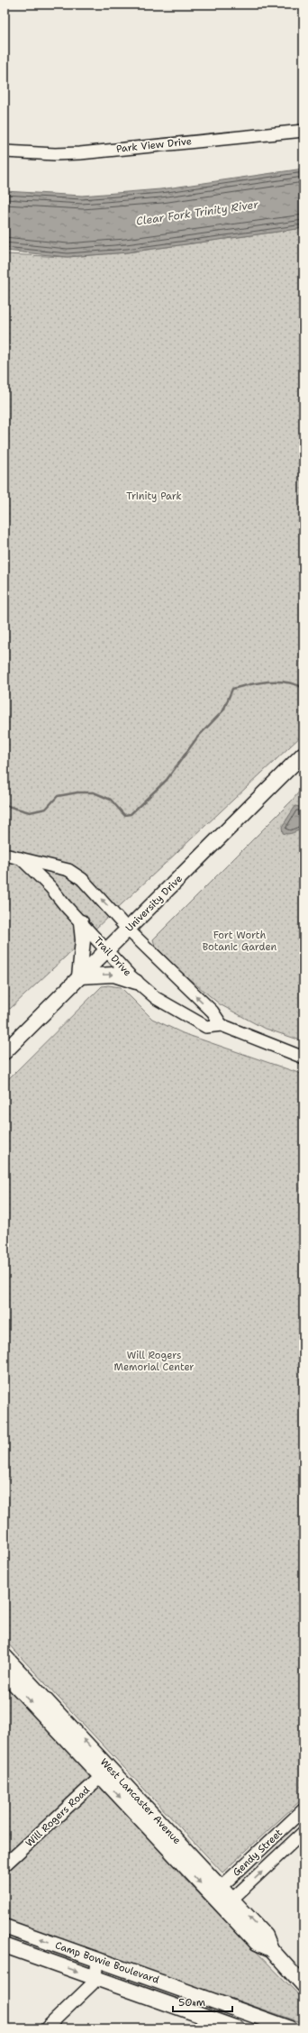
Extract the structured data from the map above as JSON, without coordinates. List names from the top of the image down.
{
  "streets": {
    "main road": ["University Drive", "West Lancaster Avenue", "Camp Bowie Boulevard"],
    "street": [
      "Park View Drive",
      "Trail Drive",
      "Will Rogers Road",
      "Gendy Street"
    ]
  },
  "crossings": [
    ["University Drive", "Trail Drive"],
    ["West Lancaster Avenue", "Will Rogers Road"],
    ["West Lancaster Avenue", "Gendy Street"]
  ],
  "water": ["Clear Fork Trinity River"],
  "parks": ["Trinity Park", "Fort Worth Botanic Garden", "Will Rogers Memorial Center"],
  "scale_bar": "50 m"
}
